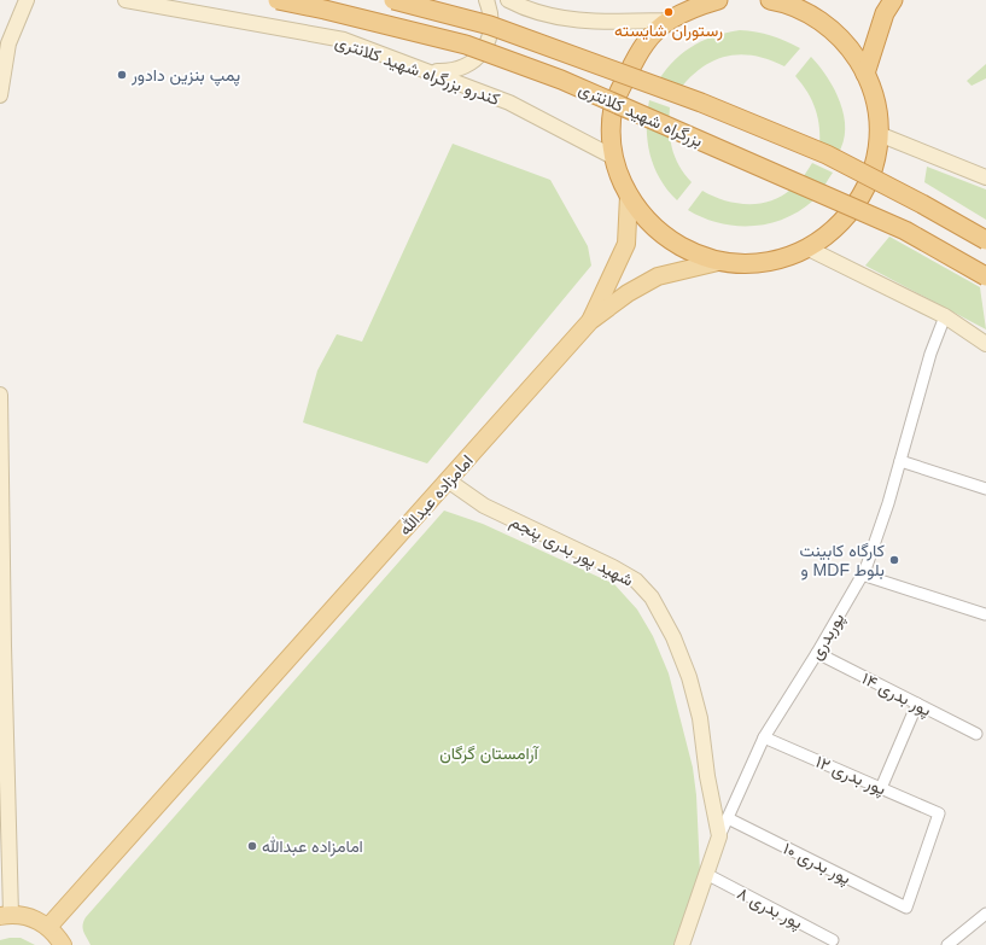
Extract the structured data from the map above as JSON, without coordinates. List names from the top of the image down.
{
  "streets": {
    "highway": ["بزرگراه شهید کلانتری"],
    "main road": [
      "کندرو بزرگراه شهید کلانتری",
      "امامزاده عبدالله",
      "شهید پور بدری پنجم",
      "پوربدری"
    ],
    "street": [
      "پور بدری ۱۴",
      "پور بدری ۱۲",
      "پور بدری ۱۰",
      "پور بدری ۸"
    ]
  },
  "crossings": [
    ["امامزاده عبدالله", "شهید پور بدری پنجم"],
    ["شهید پور بدری پنجم", "پوربدری"],
    ["پوربدری", "پور بدری ۱۴"],
    ["پوربدری", "پور بدری ۱۲"],
    ["پوربدری", "پور بدری ۱۰"],
    ["پوربدری", "پور بدری ۸"],
    ["پور بدری ۱۲", "پور بدری ۱۰"]
  ],
  "parks": ["آرامستان گرگان"],
  "places": [
    "رستوران شایسته",
    "پمپ بنزین دادور",
    "کارگاه کابینت و MDF بلوط",
    "امامزاده عبدالله"
  ]
}
